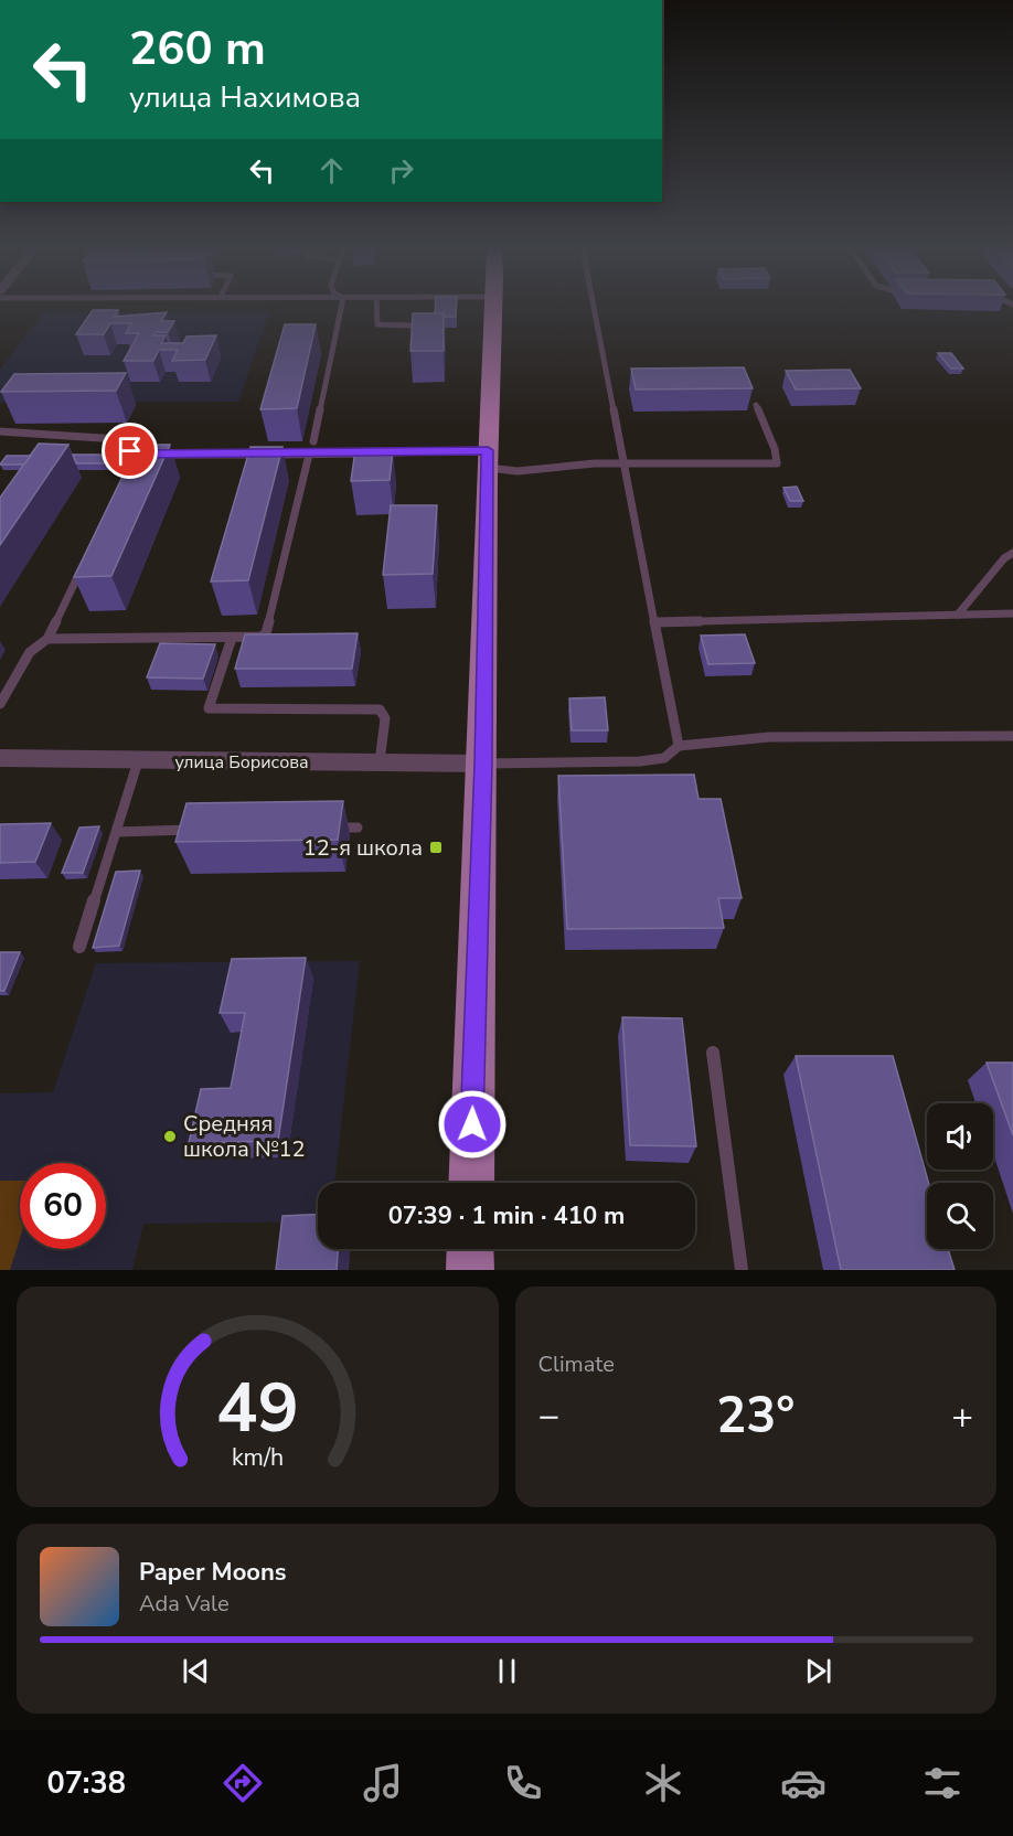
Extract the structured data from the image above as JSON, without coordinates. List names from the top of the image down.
{
  "streets": {
    "street": ["улица Борисова"]
  },
  "places": {
    "transit": ["12-я школа"],
    "other": ["Средняя школа №12"]
  },
  "page": {
    "turn": ["260 m", "улица Нахимова"],
    "limit": "60",
    "trip": "07:39 · 1 min · 410 m",
    "tile": "Climate",
    "heat": ["−", "23°", "+"],
    "song": ["Paper Moons", "Ada Vale"],
    "tabs": "07:38",
    "gauge": ["49", "km/h"]
  }
}
